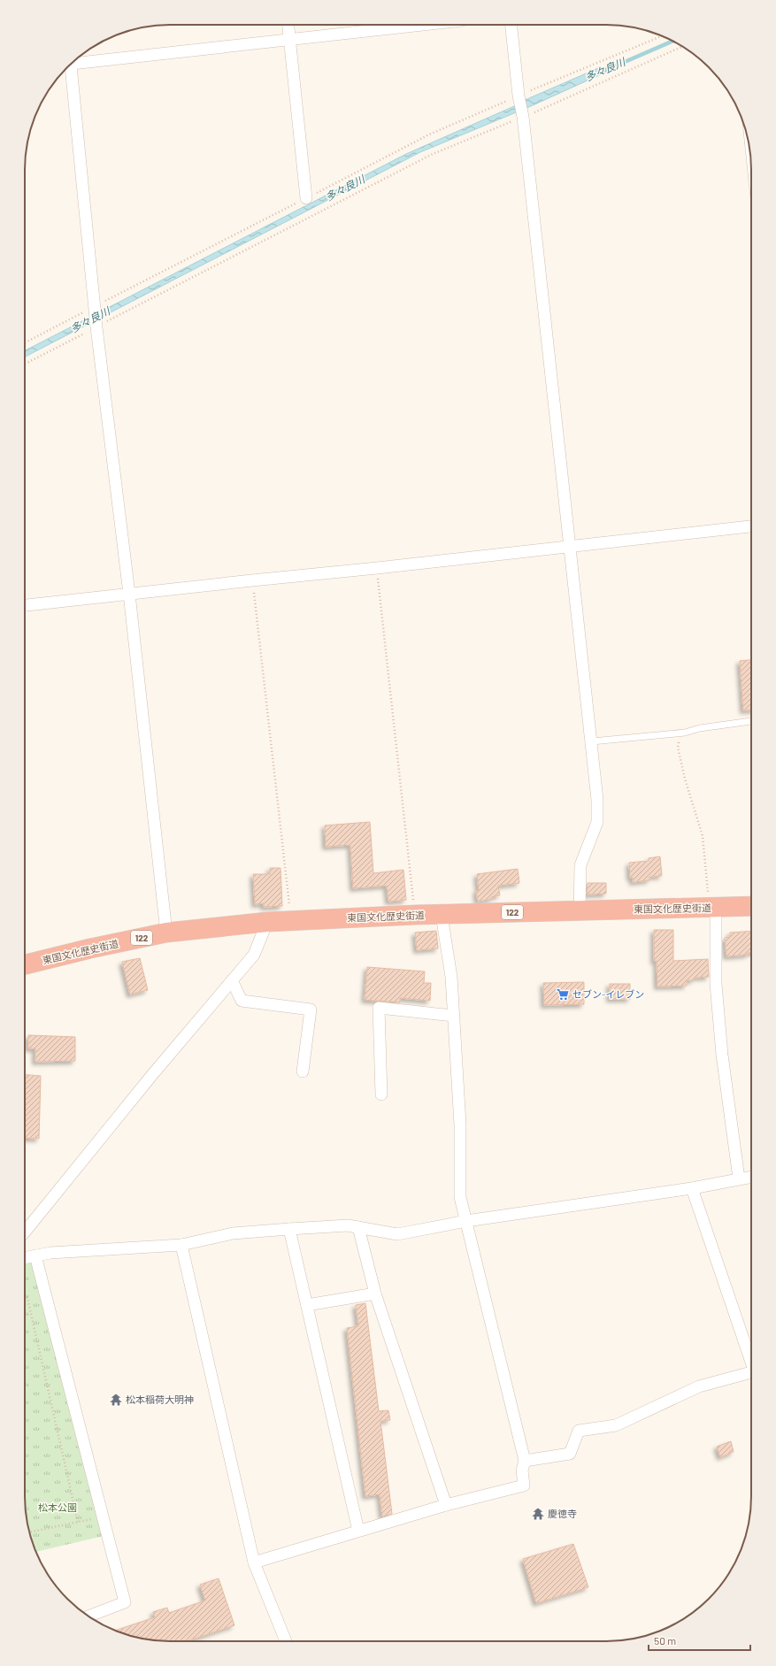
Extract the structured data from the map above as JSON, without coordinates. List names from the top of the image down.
{
  "streets": {
    "highway": ["東国文化歴史街道", "122"]
  },
  "water": ["多々良川"],
  "parks": ["松本公園"],
  "places": {
    "supermarket": ["セブン-イレブン"],
    "temple": ["松本稲荷大明神", "慶徳寺"]
  },
  "scale_bar": "50 m"
}
